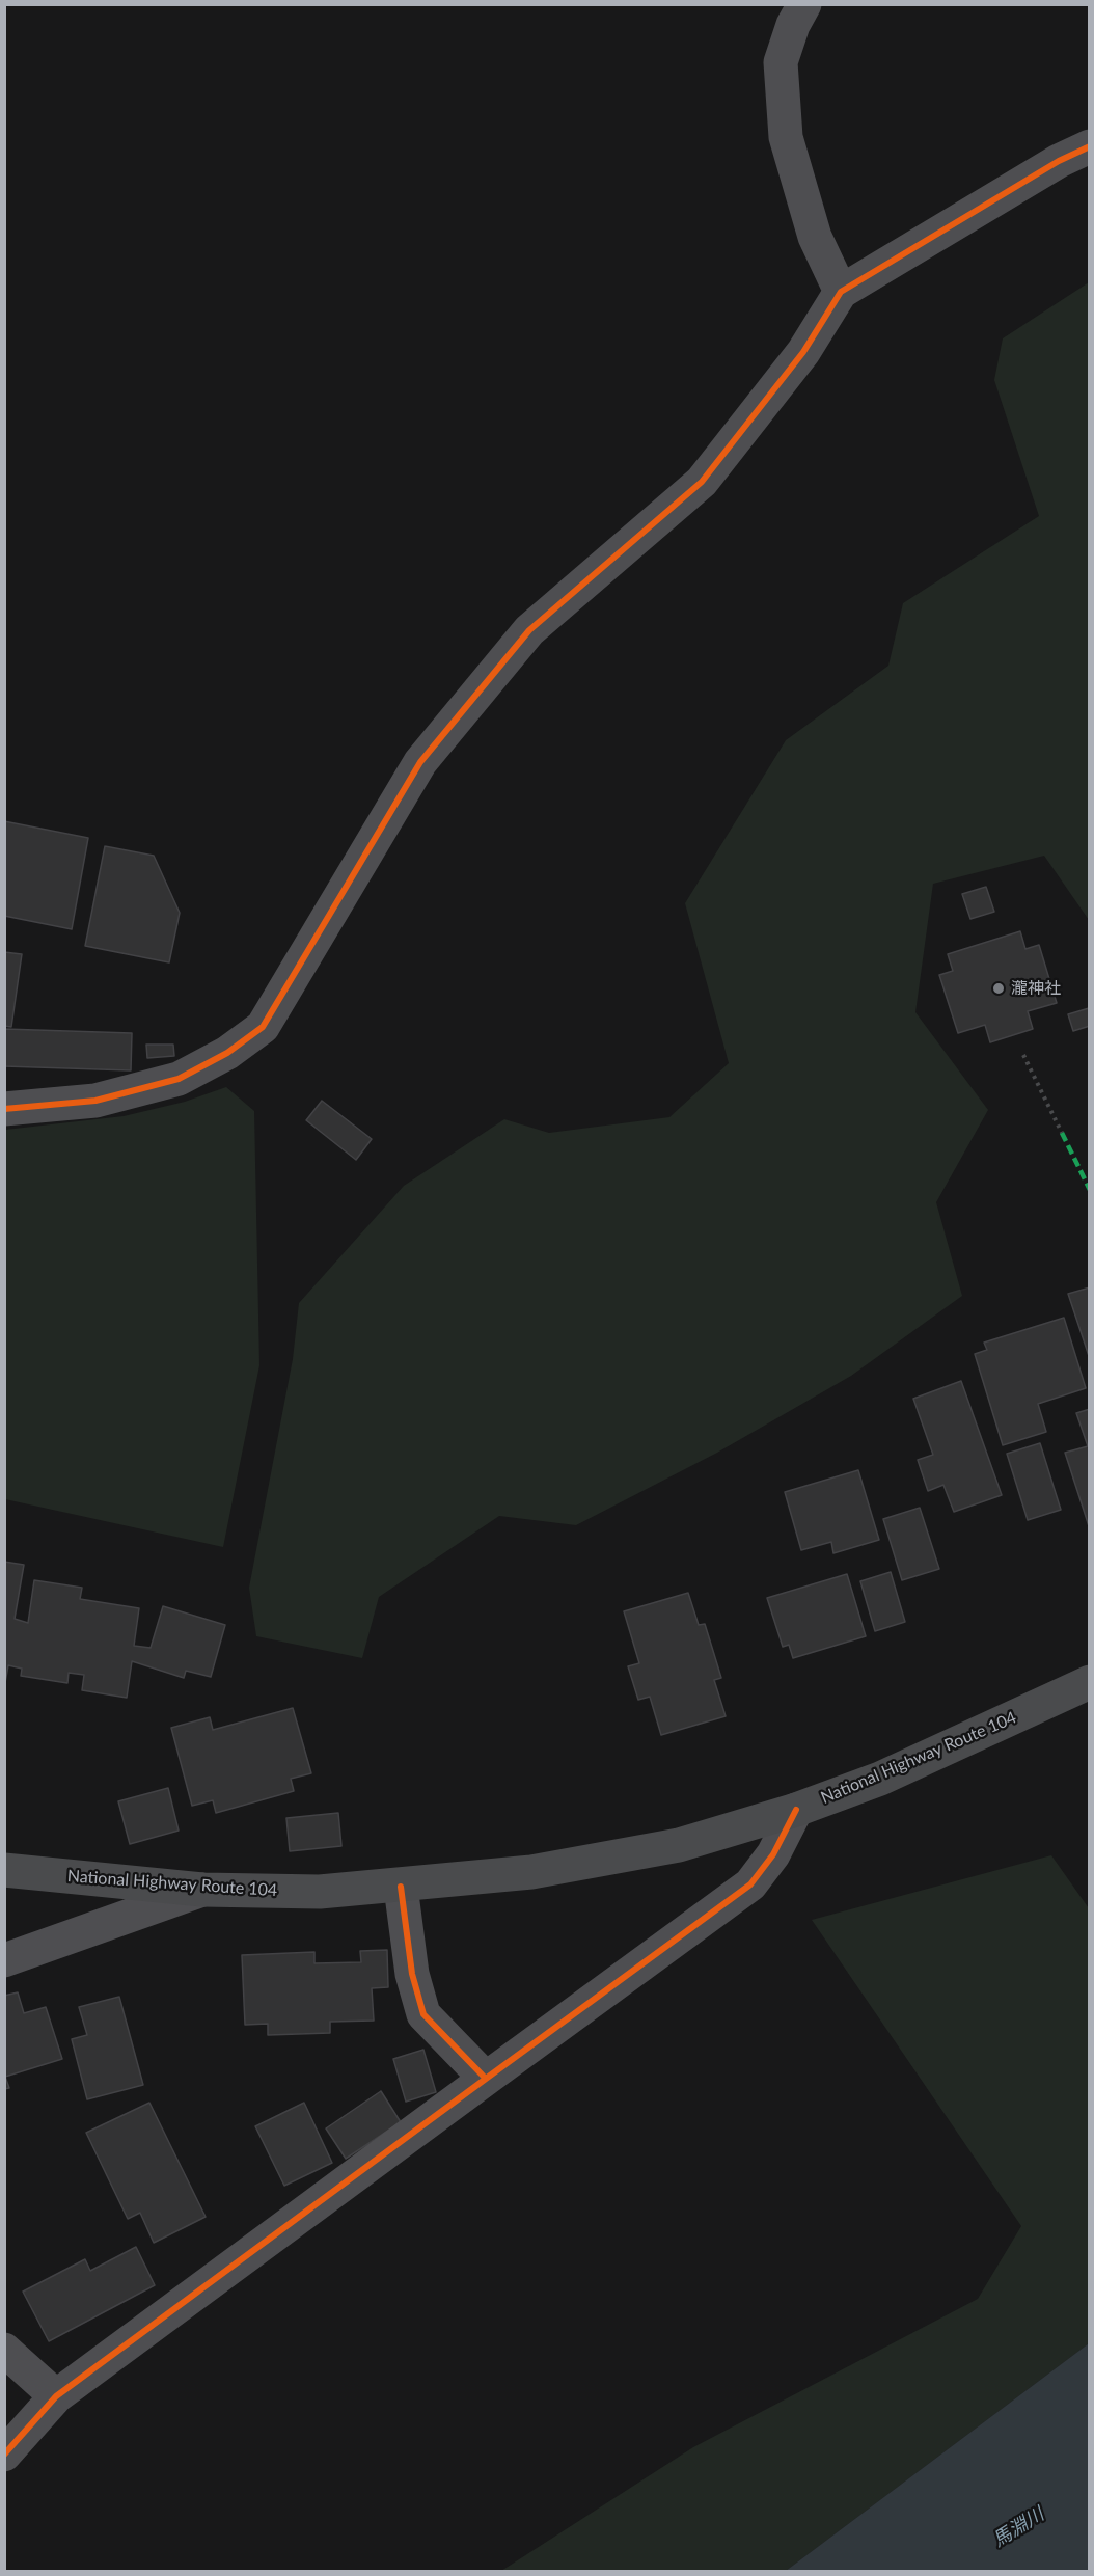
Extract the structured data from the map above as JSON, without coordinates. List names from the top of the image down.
{
  "streets": {
    "highway": ["National Highway Route 104"]
  },
  "water": ["馬淵川"],
  "places": ["瀧神社"]
}
